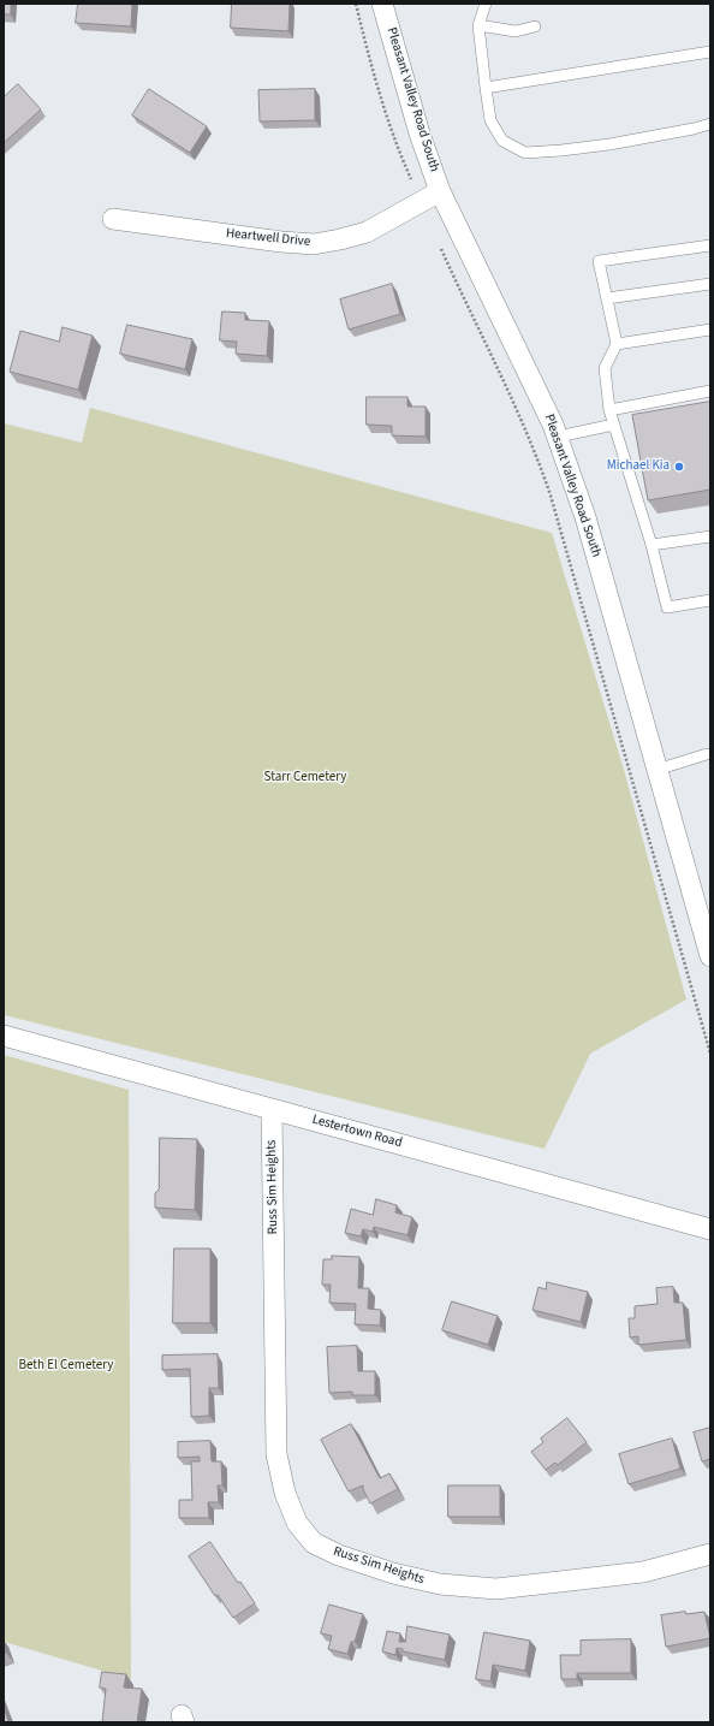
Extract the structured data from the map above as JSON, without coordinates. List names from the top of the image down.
{
  "streets": {
    "street": [
      "Pleasant Valley Road South",
      "Heartwell Drive",
      "Lestertown Road",
      "Russ Sim Heights"
    ]
  },
  "crossings": [
    ["Pleasant Valley Road South", "Heartwell Drive"],
    ["Lestertown Road", "Russ Sim Heights"]
  ],
  "parks": ["Starr Cemetery", "Beth El Cemetery"],
  "places": ["Michael Kia"]
}
